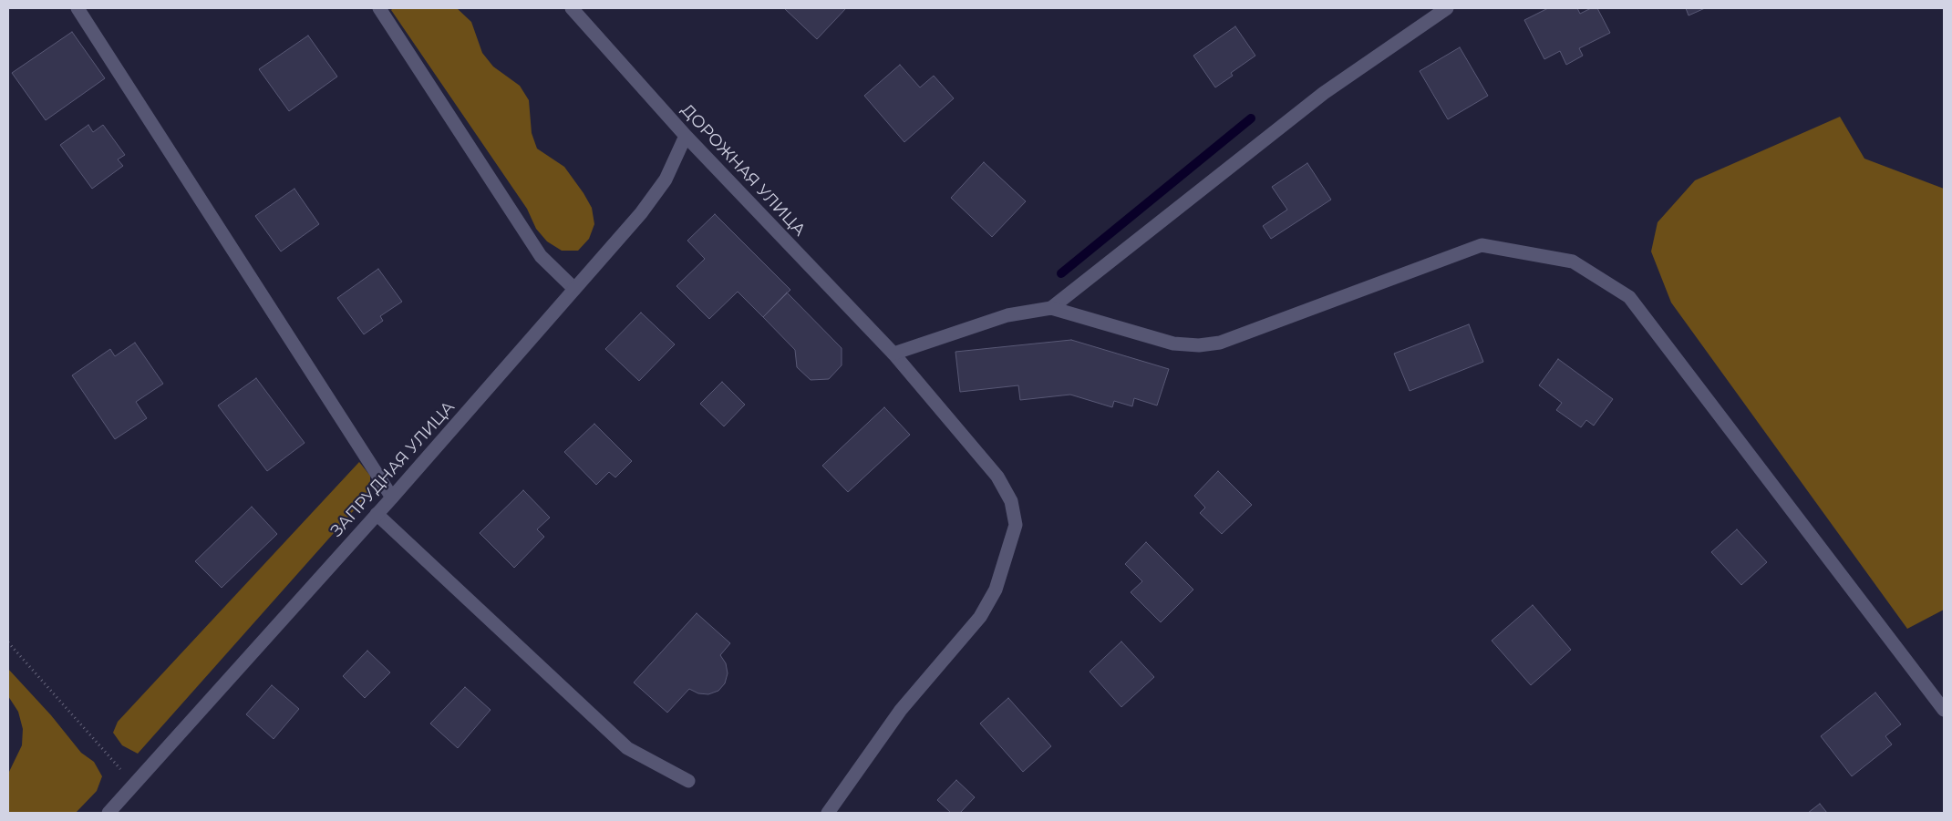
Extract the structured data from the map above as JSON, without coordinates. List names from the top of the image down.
{
  "streets": {
    "street": ["ДОРОЖНАЯ УЛИЦА", "ЗАПРУДНАЯ УЛИЦА"]
  },
  "crossings": [
    ["ДОРОЖНАЯ УЛИЦА", "ЗАПРУДНАЯ УЛИЦА"]
  ]
}
